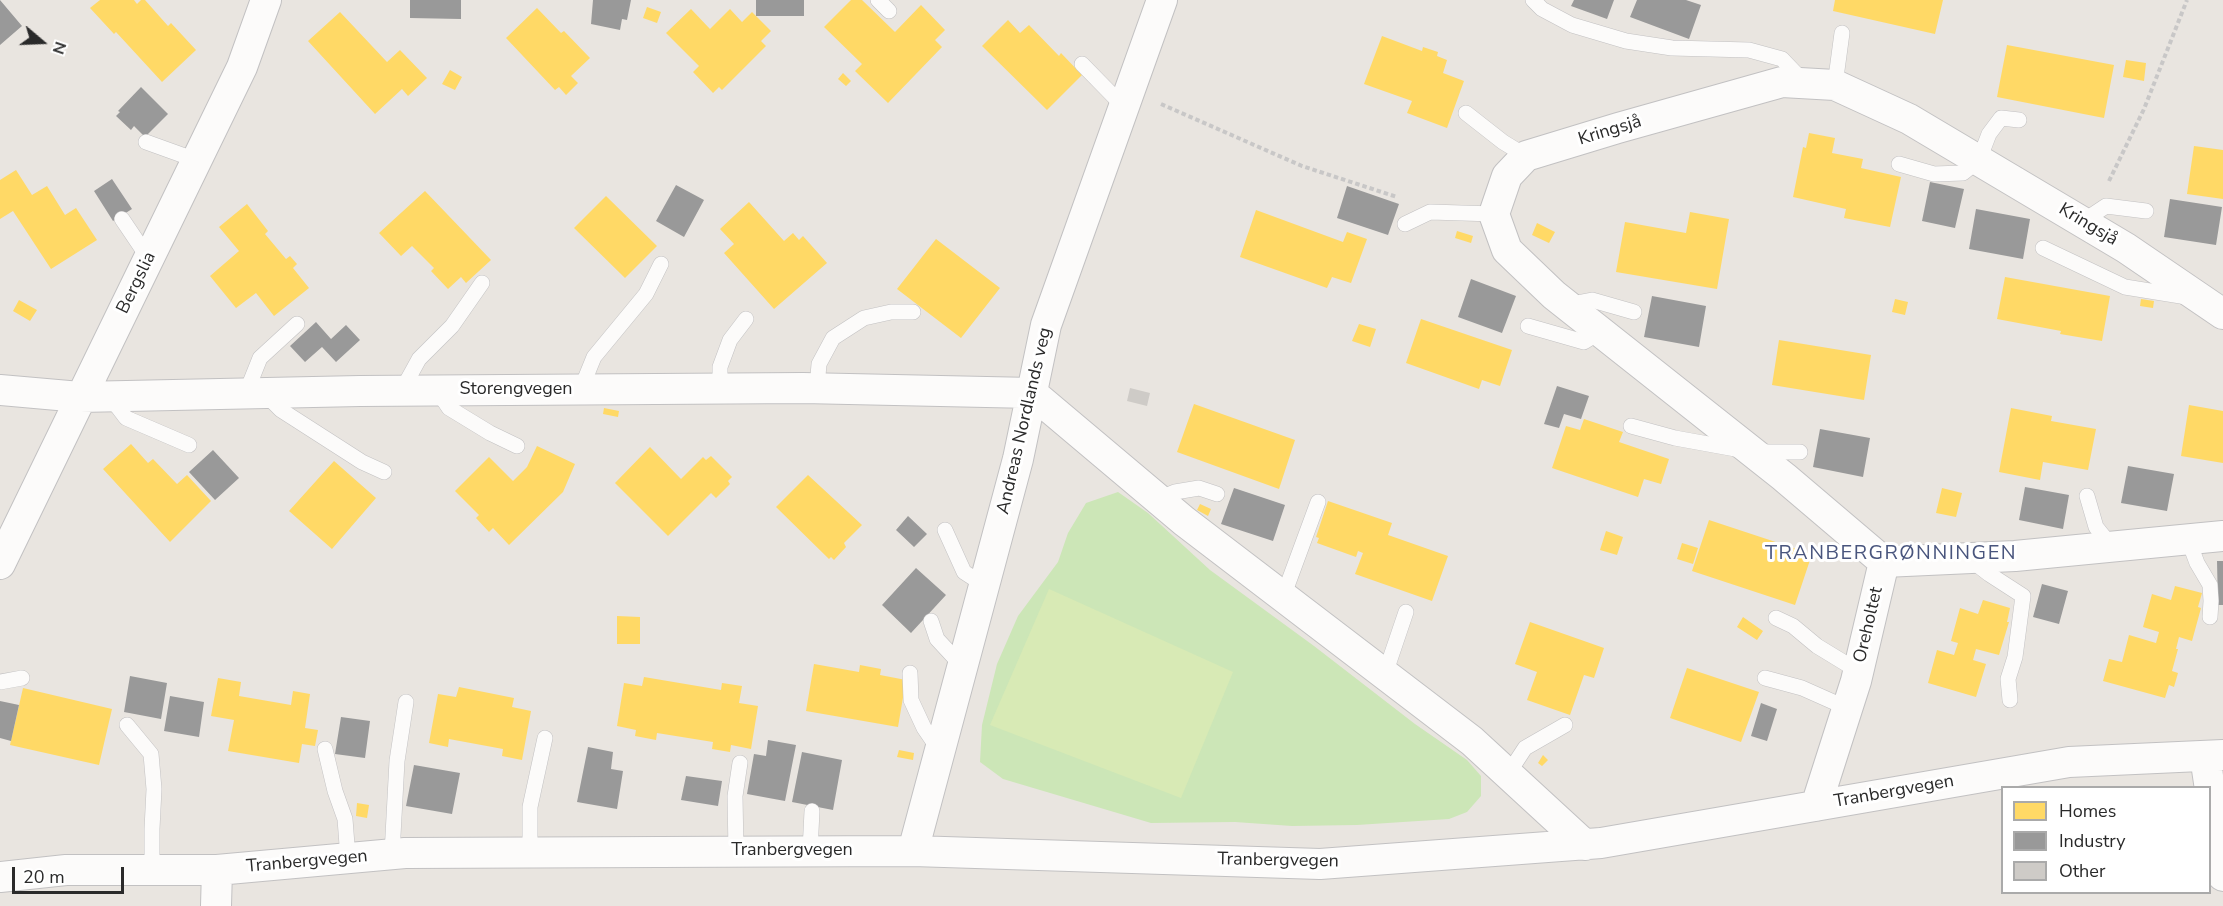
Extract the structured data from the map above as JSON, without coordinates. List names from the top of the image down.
{
  "streets": {
    "street": [
      "Kringsjå",
      "Bergslia",
      "Storengvegen",
      "Andreas Nordlands veg",
      "Oreholtet",
      "Tranbergvegen"
    ]
  },
  "crossings": [
    ["Bergslia", "Storengvegen"],
    ["Storengvegen", "Andreas Nordlands veg"],
    ["Andreas Nordlands veg", "Tranbergvegen"],
    ["Oreholtet", "Tranbergvegen"]
  ],
  "districts": ["TRANBERGRØNNINGEN"],
  "legend": ["Homes", "Industry", "Other"],
  "scale_bar": "20 m",
  "north": "right"
}
